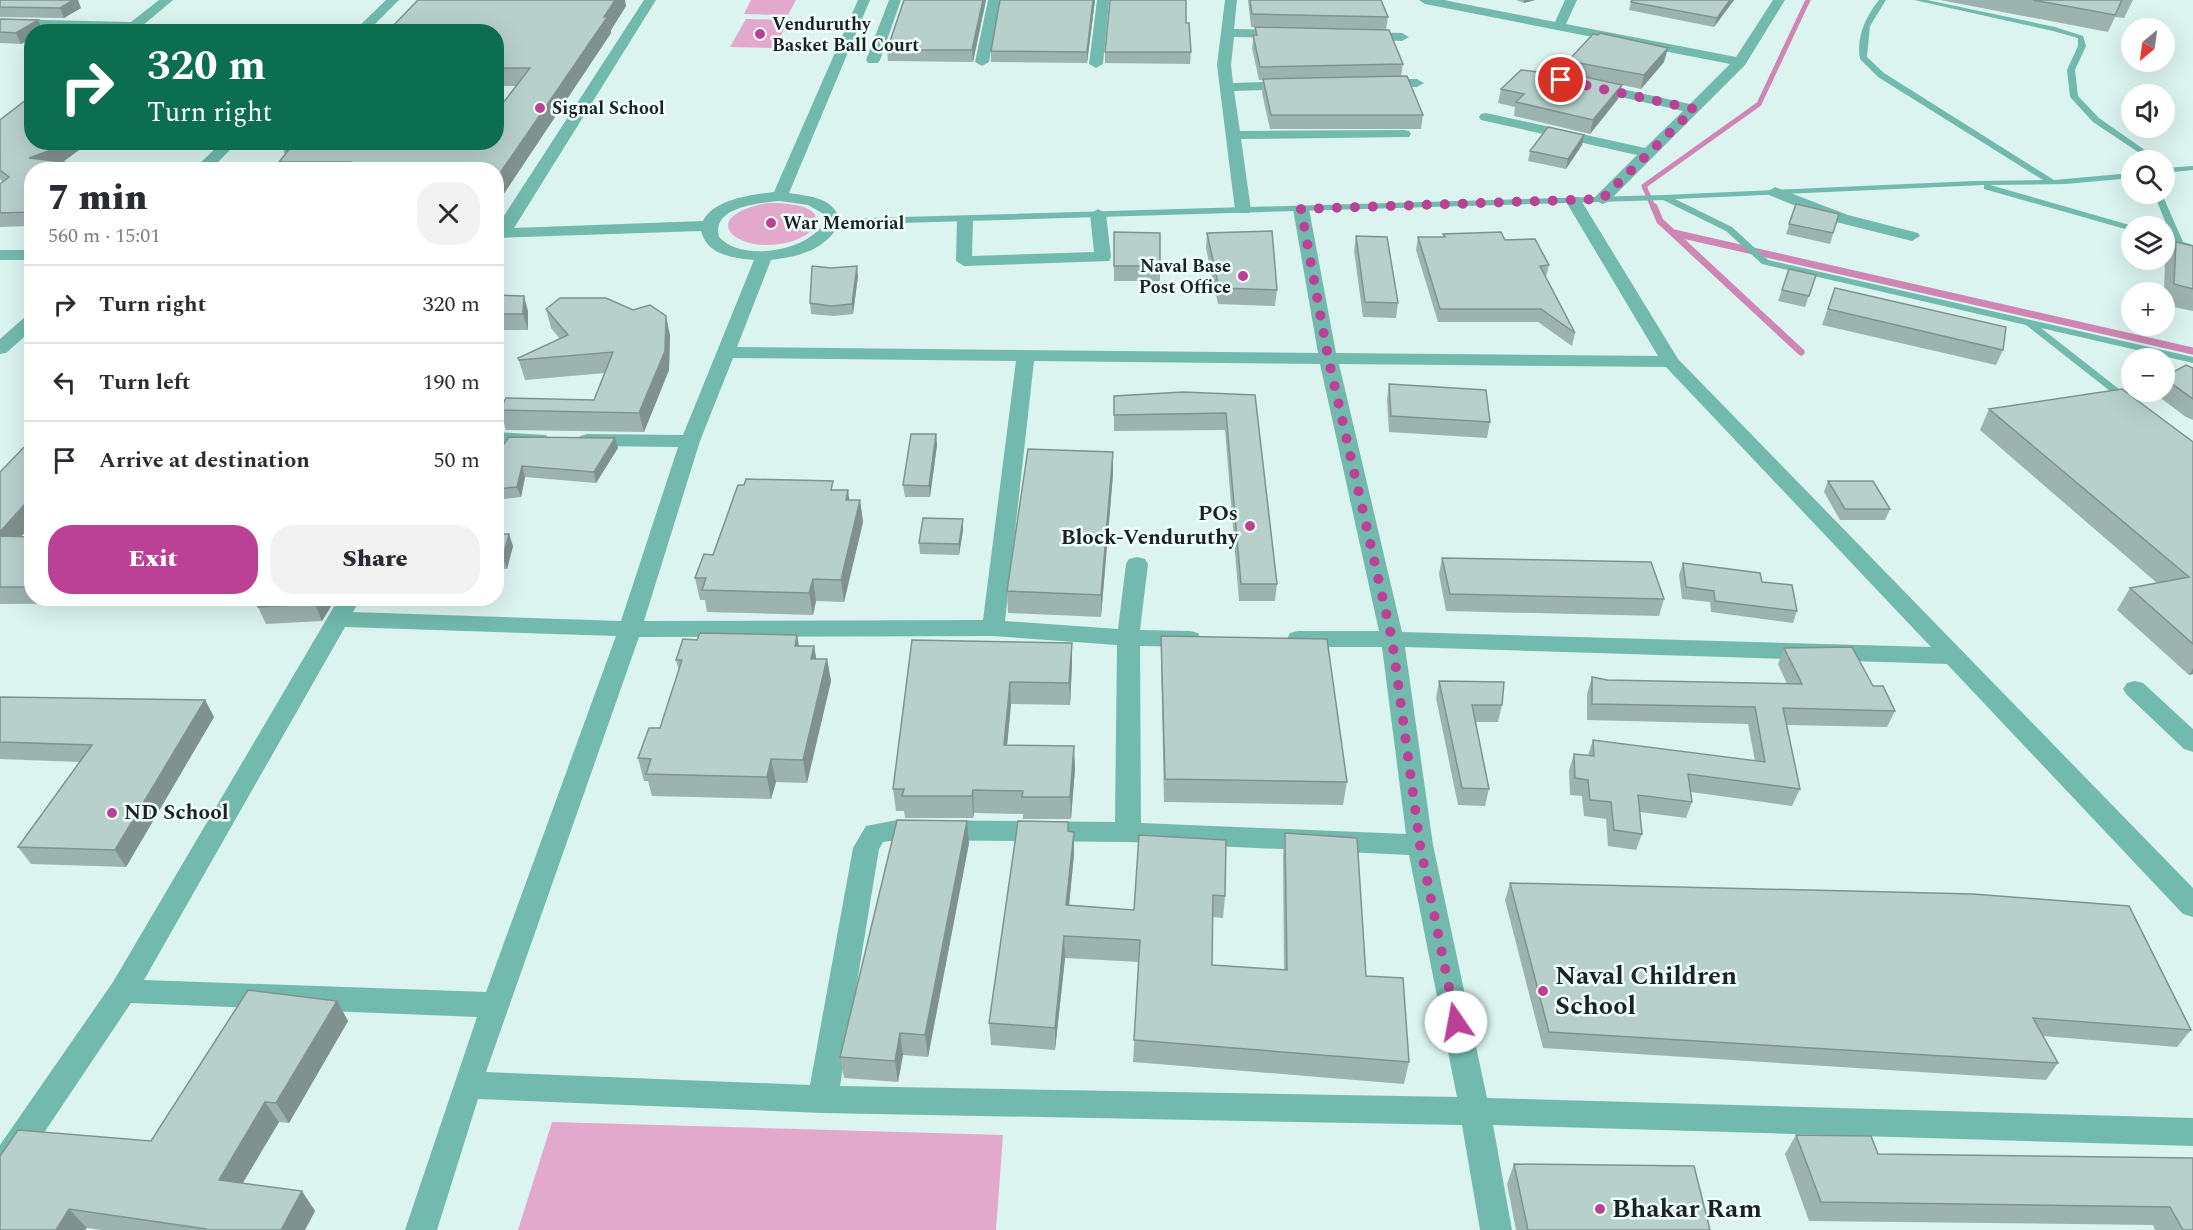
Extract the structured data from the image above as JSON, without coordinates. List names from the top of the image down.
{
  "places": [
    "Venduruthy Basket Ball Court",
    "Signal School",
    "War Memorial",
    "Naval Base Post Office",
    "POs Block-Venduruthy",
    "ND School",
    "Naval Children School",
    "Bhakar Ram"
  ],
  "north": "bottom left",
  "page": {
    "map_buttons": ["+", "−"],
    "turn": ["320 m", "Turn right"],
    "heading": ["7 min", "560 m · 15:01"],
    "list": [
      {
        "name": "Turn right",
        "value": "320 m"
      },
      {
        "name": "Turn left",
        "value": "190 m"
      },
      {
        "name": "Arrive at destination",
        "value": "50 m"
      }
    ],
    "buttons": ["Exit", "Share"]
  }
}
